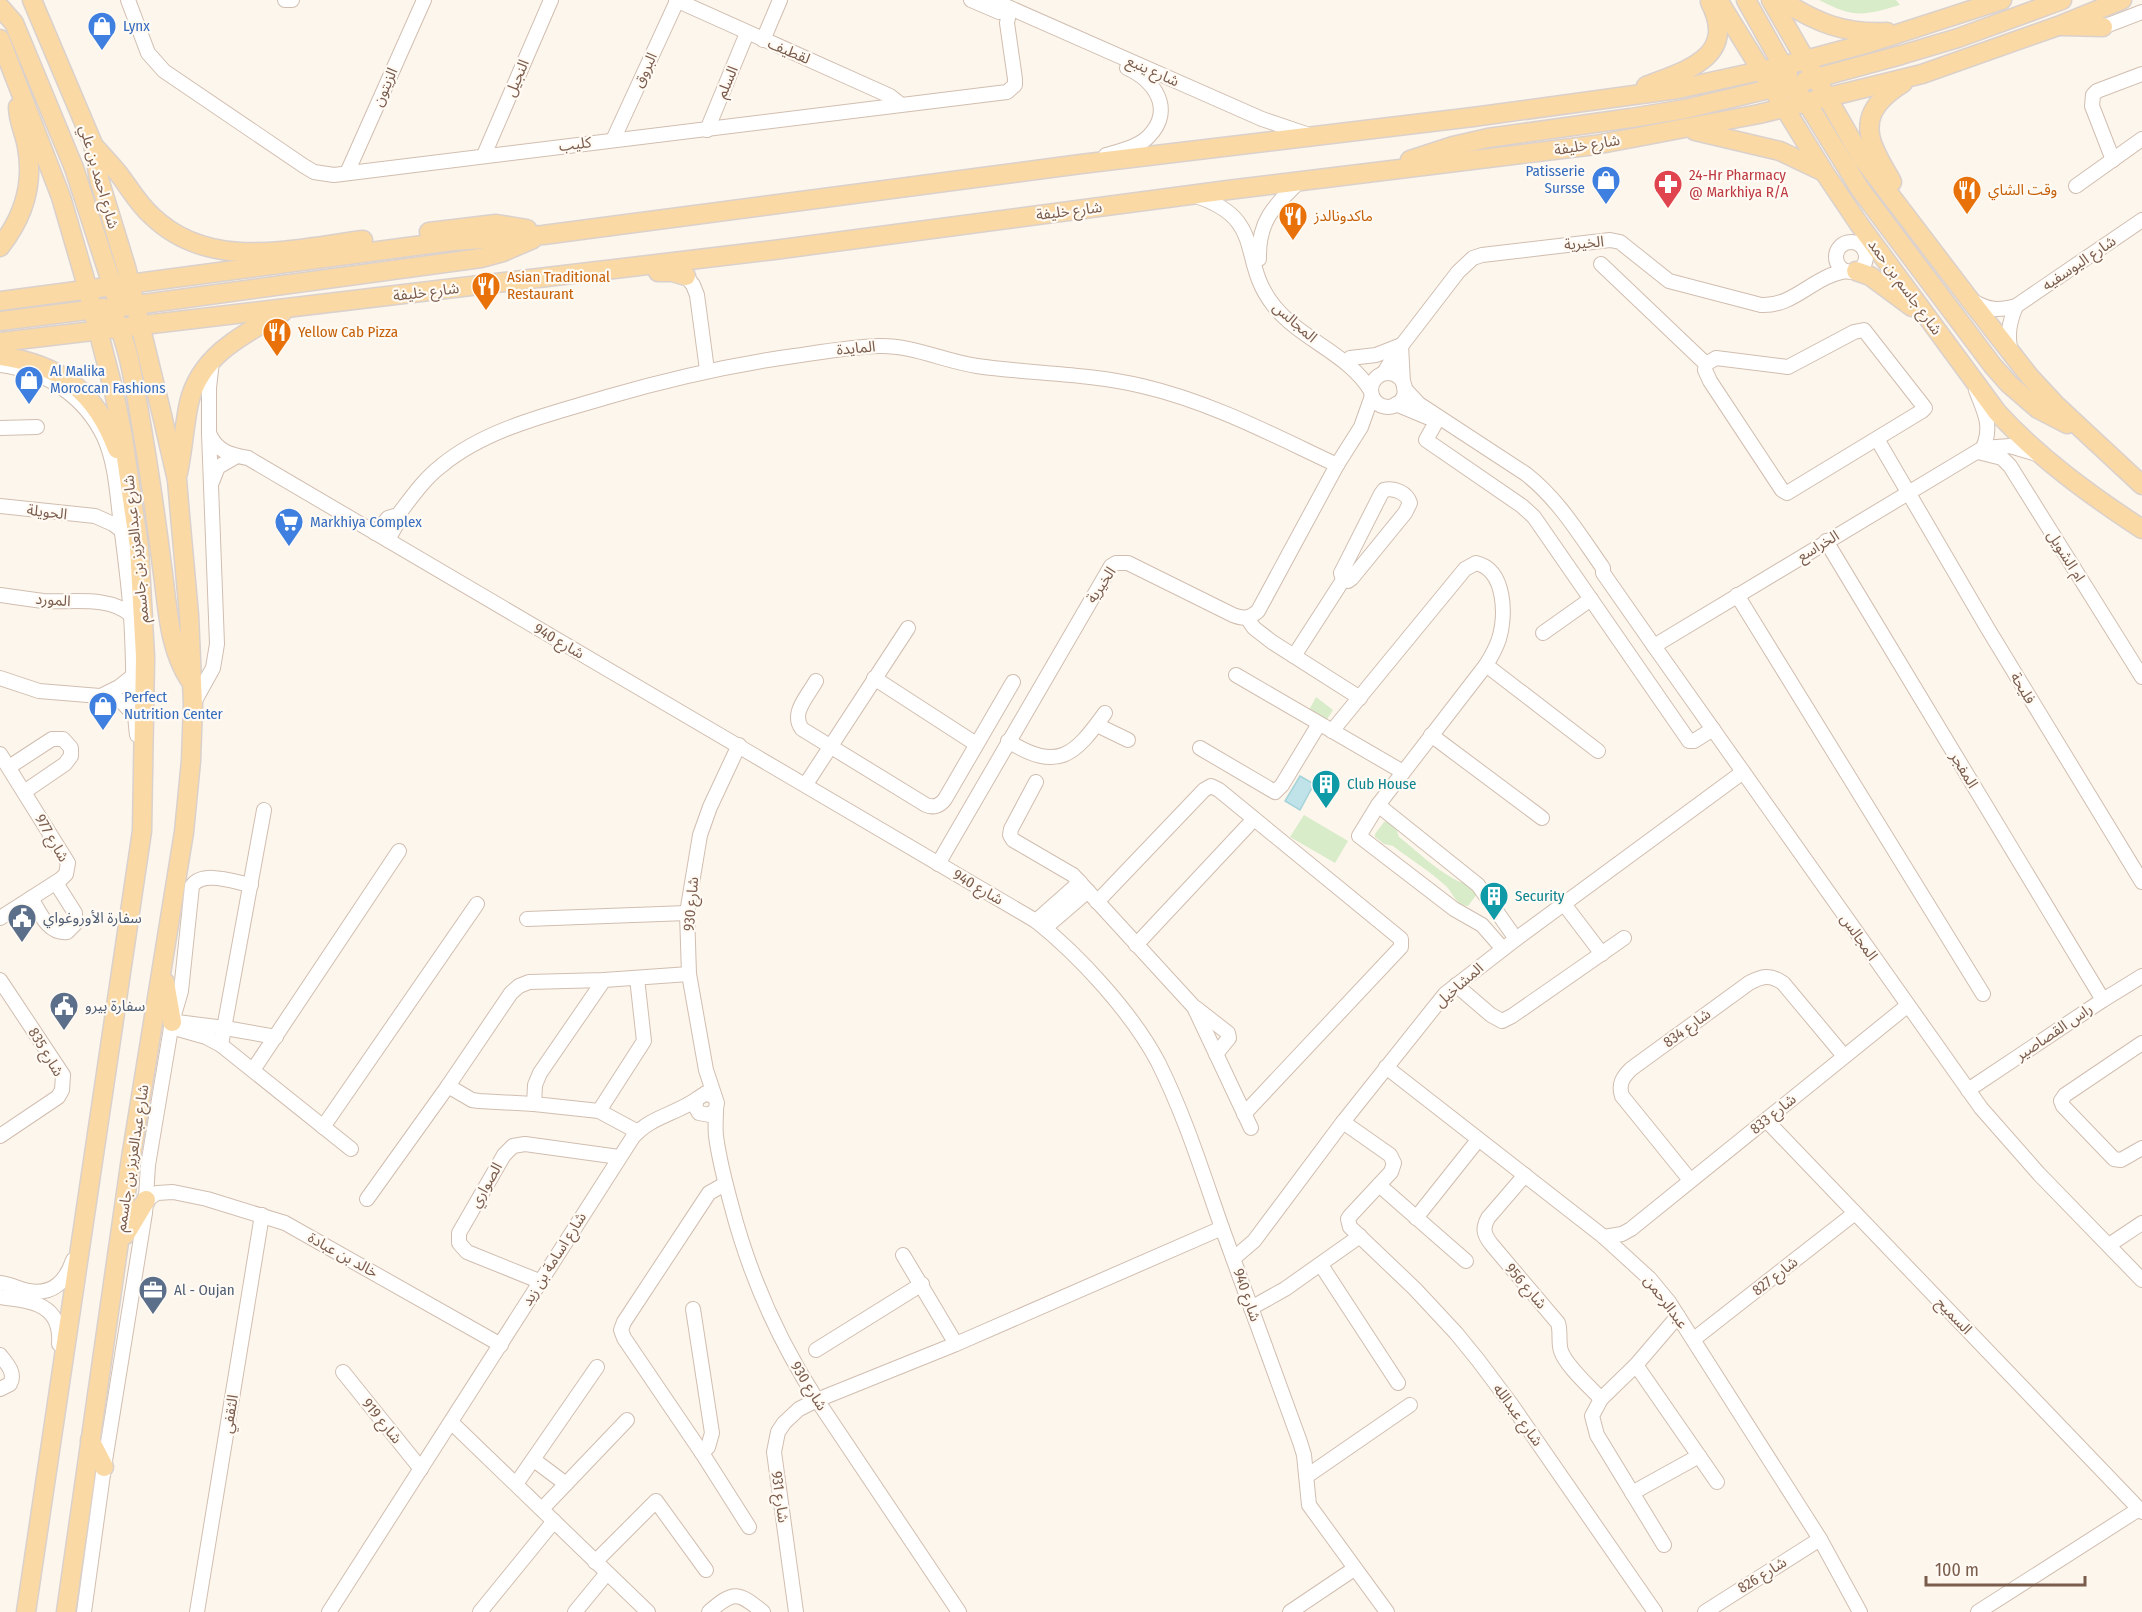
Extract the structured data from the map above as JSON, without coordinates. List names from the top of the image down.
{
  "streets": {
    "main road": [
      "شارع خليفة",
      "شارع احمد بن علي",
      "شارع جاسم بن حمد",
      "شارع عبدالعزيز بن جاسمم"
    ],
    "street": [
      "لقطيف",
      "البروق",
      "شارع ينبع",
      "النجيل",
      "السلم",
      "الزيتون",
      "كليب",
      "الخيرية",
      "شارع اليوسفيه",
      "المجالس",
      "المايدة",
      "الحويلة",
      "الخراسع",
      "ام الشويل",
      "المورد",
      "شارع 940",
      "فليحة",
      "المفجر",
      "شارع 977",
      "شارع 930",
      "المشاخيل",
      "شارع 834",
      "راس القصاصير",
      "شارع 835",
      "شارع 833",
      "الصواري",
      "خالد بن عبادة",
      "شارع اسامة بن زيد",
      "شارع 827",
      "شارع 956",
      "عبدالرحمن",
      "السميح",
      "الثقفي",
      "شارع عبدالله",
      "شارع 919",
      "شارع 931",
      "شارع 826"
    ]
  },
  "crossings": [
    ["لقطيف", "البروق"],
    ["لقطيف", "السلم"],
    ["لقطيف", "كليب"],
    ["البروق", "كليب"],
    ["شارع ينبع", "كليب"],
    ["شارع ينبع", "شارع خليفة"],
    ["النجيل", "كليب"],
    ["السلم", "كليب"],
    ["الزيتون", "كليب"],
    ["شارع خليفة", "شارع احمد بن علي"],
    ["شارع خليفة", "شارع جاسم بن حمد"],
    ["شارع خليفة", "المجالس"],
    ["شارع خليفة", "شارع عبدالعزيز بن جاسمم"],
    ["الخيرية", "المجالس"],
    ["الخيرية", "شارع 940"],
    ["شارع جاسم بن حمد", "الخراسع"],
    ["المجالس", "الخراسع"],
    ["المجالس", "المشاخيل"],
    ["المجالس", "راس القصاصير"],
    ["المجالس", "شارع 833"],
    ["المايدة", "شارع 940"],
    ["الحويلة", "شارع عبدالعزيز بن جاسمم"],
    ["الخراسع", "ام الشويل"],
    ["الخراسع", "فليحة"],
    ["الخراسع", "المفجر"],
    ["شارع عبدالعزيز بن جاسمم", "المورد"],
    ["شارع عبدالعزيز بن جاسمم", "شارع 940"],
    ["شارع 940", "شارع 930"],
    ["شارع 940", "المشاخيل"],
    ["شارع 940", "شارع 931"],
    ["المفجر", "راس القصاصير"],
    ["شارع 930", "شارع اسامة بن زيد"],
    ["شارع 930", "شارع 931"],
    ["المشاخيل", "عبدالرحمن"],
    ["المشاخيل", "شارع عبدالله"],
    ["شارع 834", "شارع 833"],
    ["شارع 833", "عبدالرحمن"],
    ["شارع 833", "السميح"],
    ["الصواري", "شارع اسامة بن زيد"],
    ["خالد بن عبادة", "شارع اسامة بن زيد"],
    ["خالد بن عبادة", "الثقفي"],
    ["شارع اسامة بن زيد", "شارع 919"],
    ["شارع 827", "عبدالرحمن"],
    ["شارع 827", "السميح"],
    ["شارع 956", "عبدالرحمن"],
    ["عبدالرحمن", "شارع 826"]
  ],
  "places": {
    "shop": [
      "Lynx",
      "Patisserie Sursse",
      "Al Malika Moroccan Fashions",
      "Perfect Nutrition Center"
    ],
    "pharmacy": ["24-Hr Pharmacy @ Markhiya R/A"],
    "restaurant": [
      "وقت الشاي",
      "ماكدونالدز",
      "Asian Traditional Restaurant",
      "Yellow Cab Pizza"
    ],
    "supermarket": ["Markhiya Complex"],
    "building": ["Club House", "Security"],
    "public building": ["سفارة الأوروغواي", "سفارة بيرو"],
    "office": ["Al - Oujan"]
  },
  "scale_bar": "100 m"
}
